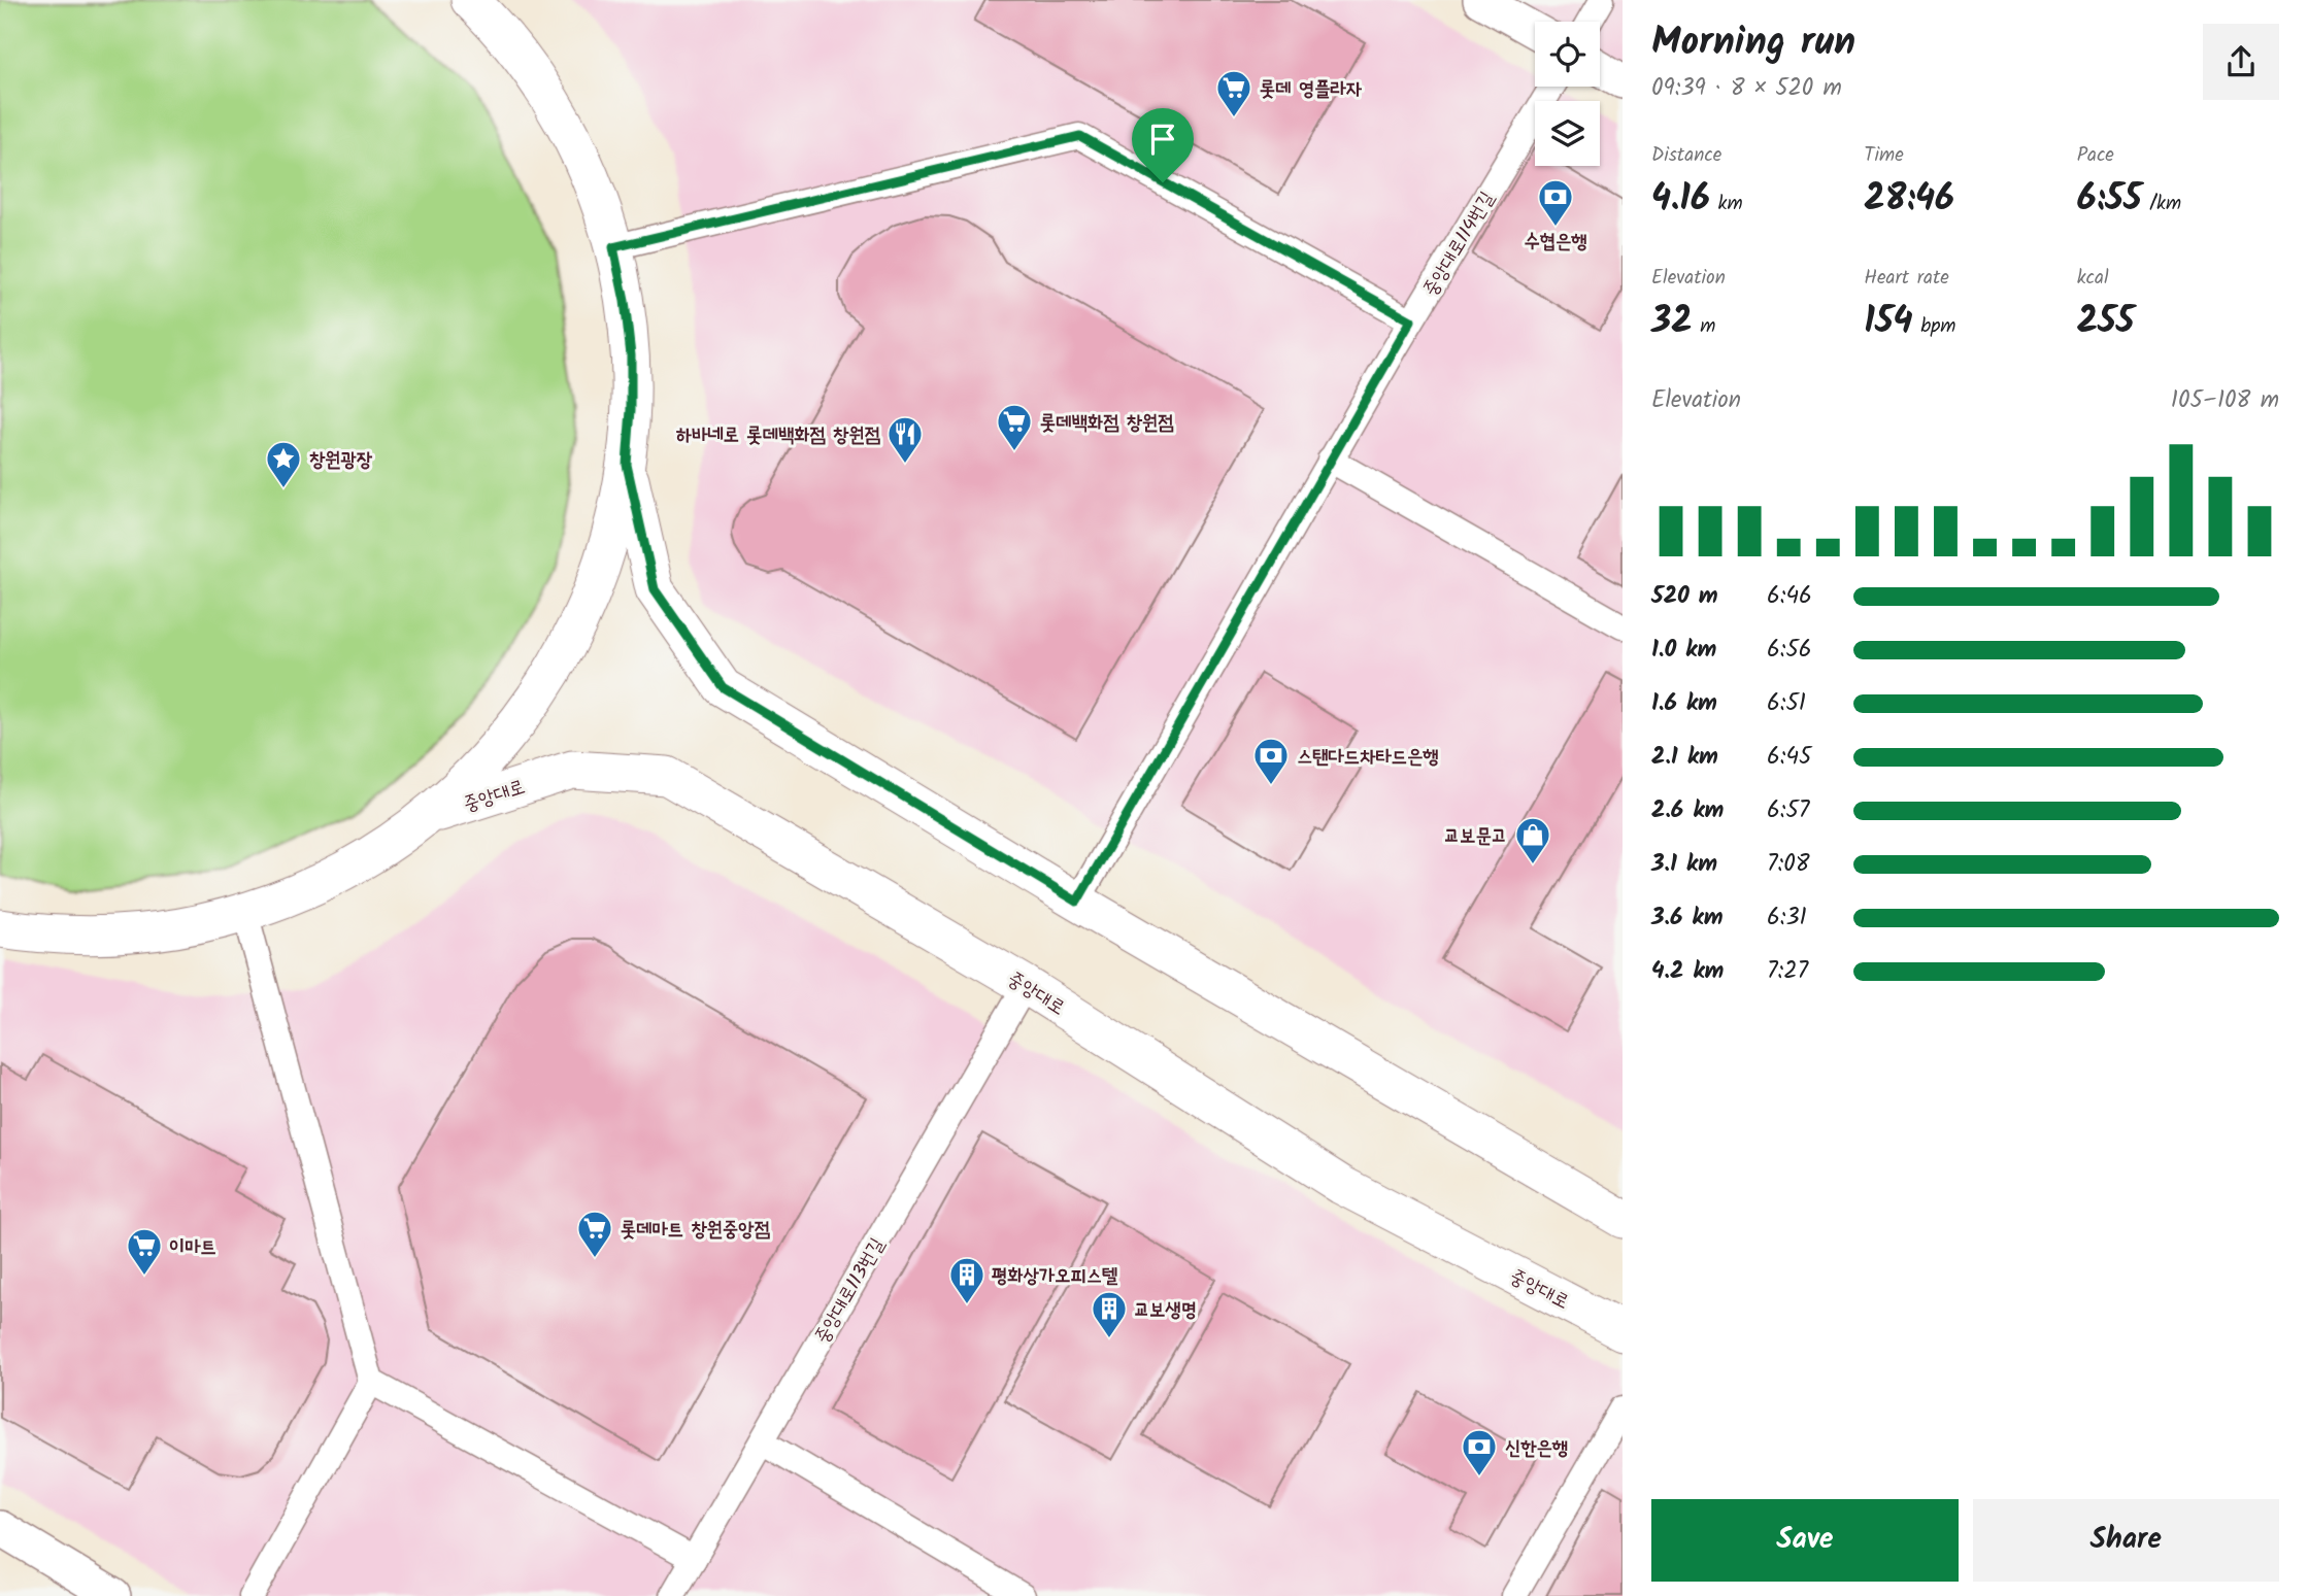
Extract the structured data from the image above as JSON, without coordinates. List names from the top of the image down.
{
  "streets": {
    "main road": ["중앙대로"],
    "street": ["중앙대로114번길", "중앙대로113번길"]
  },
  "crossings": [
    ["중앙대로", "중앙대로113번길"]
  ],
  "places": {
    "supermarket": [
      "롯데 영플라자",
      "롯데백화점 창원점",
      "롯데마트 창원중앙점",
      "이마트"
    ],
    "bank": ["수협은행", "스탠다드차타드은행", "신한은행"],
    "restaurant": ["하바네로 롯데백화점 창원점"],
    "place": ["창원광장"],
    "shop": ["교보문고"],
    "building": ["평화상가오피스텔", "교보생명"]
  },
  "page": {
    "heading": ["Morning run", "09:39 · 8 × 520 m"],
    "stats": [
      ["Distance", "4.16 km"],
      ["Time", "28:46"],
      ["Pace", "6:55 /km"],
      ["Elevation", "32 m"],
      ["Heart rate", "154 bpm"],
      ["kcal", "255"]
    ],
    "chart": ["Elevation", "105–108 m"],
    "list": [
      {
        "name": "520 m",
        "note": "6:46"
      },
      {
        "name": "1.0 km",
        "note": "6:56"
      },
      {
        "name": "1.6 km",
        "note": "6:51"
      },
      {
        "name": "2.1 km",
        "note": "6:45"
      },
      {
        "name": "2.6 km",
        "note": "6:57"
      },
      {
        "name": "3.1 km",
        "note": "7:08"
      },
      {
        "name": "3.6 km",
        "note": "6:31"
      },
      {
        "name": "4.2 km",
        "note": "7:27"
      }
    ],
    "buttons": ["Save", "Share"]
  }
}
